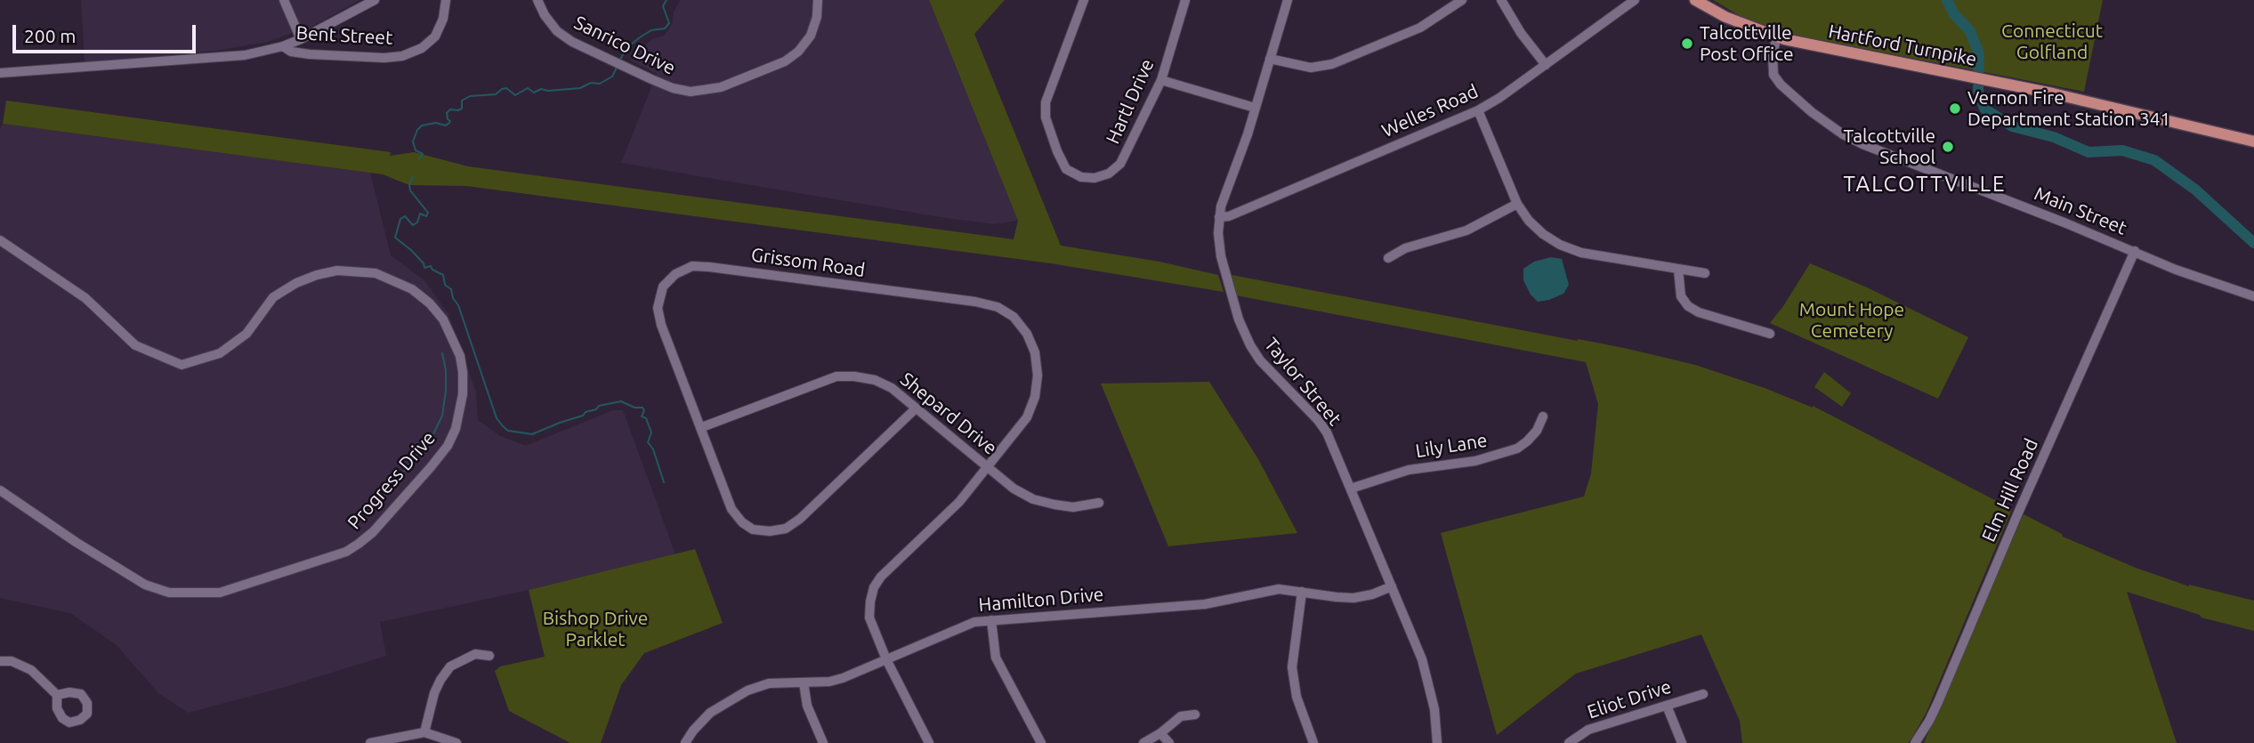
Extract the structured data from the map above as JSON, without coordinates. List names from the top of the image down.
{
  "streets": {
    "main road": ["Hartford Turnpike"],
    "street": [
      "Bent Street",
      "Sanrico Drive",
      "Hartl Drive",
      "Welles Road",
      "Main Street",
      "Grissom Road",
      "Taylor Street",
      "Shepard Drive",
      "Lily Lane",
      "Progress Drive",
      "Elm Hill Road",
      "Hamilton Drive",
      "Eliot Drive"
    ]
  },
  "crossings": [
    ["Hartford Turnpike", "Main Street"],
    ["Welles Road", "Taylor Street"],
    ["Main Street", "Elm Hill Road"],
    ["Grissom Road", "Shepard Drive"],
    ["Grissom Road", "Hamilton Drive"],
    ["Taylor Street", "Lily Lane"],
    ["Taylor Street", "Hamilton Drive"]
  ],
  "districts": ["TALCOTTVILLE"],
  "parks": ["Connecticut Golfland", "Mount Hope Cemetery", "Bishop Drive Parklet"],
  "places": ["Talcottville Post Office", "Vernon Fire Department Station 341", "Talcottville School"],
  "scale_bar": "200 m"
}
